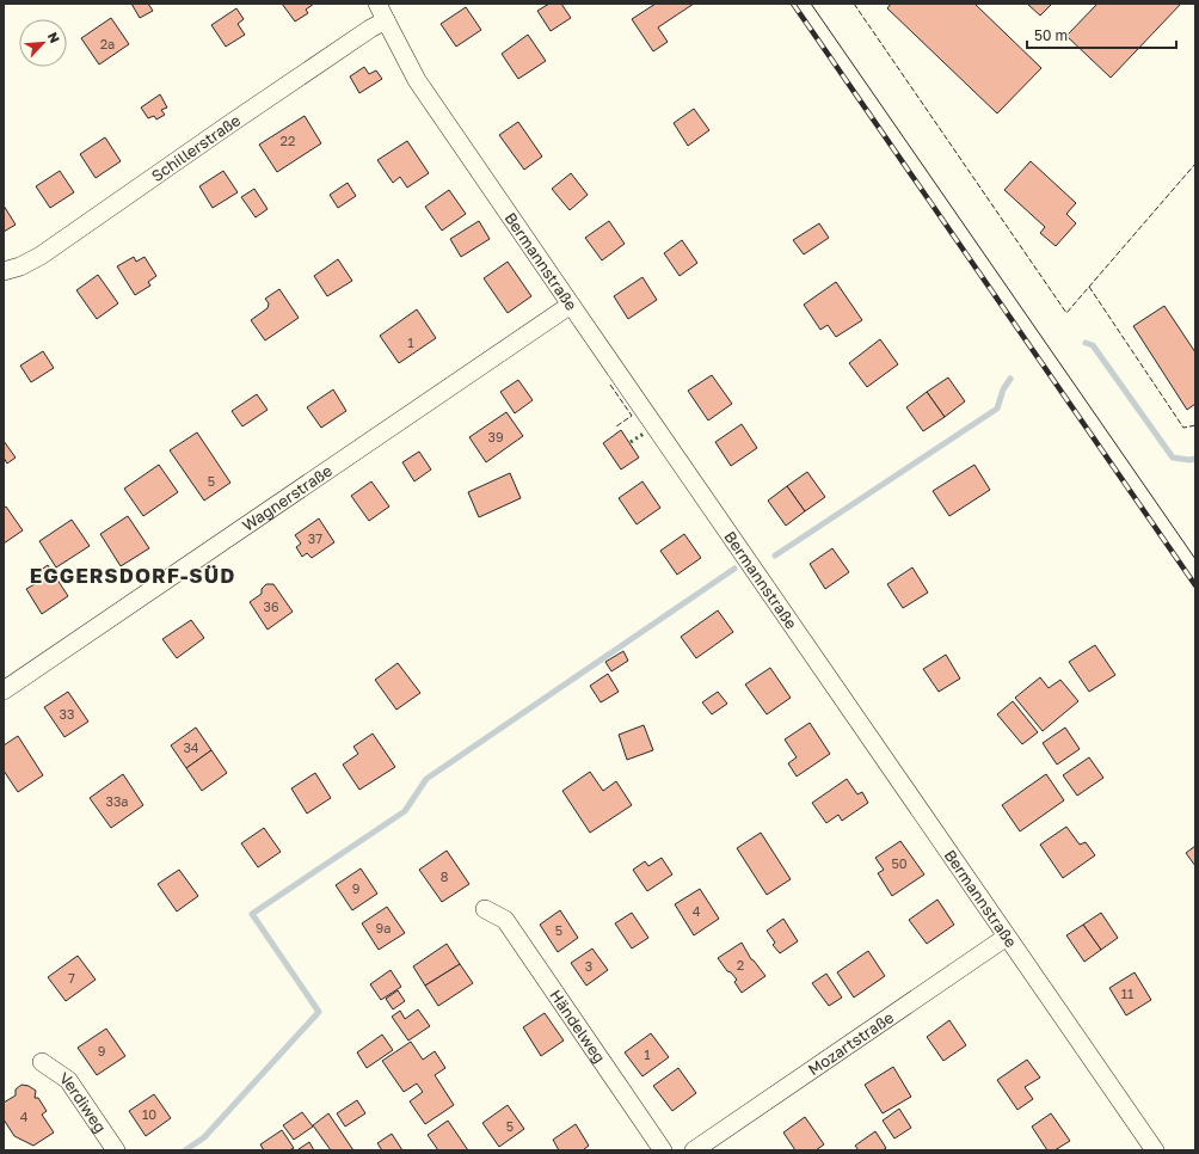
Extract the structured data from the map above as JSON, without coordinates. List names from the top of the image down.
{
  "streets": {
    "street": [
      "Schillerstraße",
      "Bermannstraße",
      "Wagnerstraße",
      "Händelweg",
      "Mozartstraße",
      "Verdiweg"
    ]
  },
  "crossings": [
    ["Schillerstraße", "Bermannstraße"],
    ["Bermannstraße", "Wagnerstraße"],
    ["Bermannstraße", "Mozartstraße"]
  ],
  "districts": ["EGGERSDORF-SÜD"],
  "house_numbers": [
    "2a",
    "22",
    "1",
    "39",
    "5",
    "37",
    "36",
    "33",
    "34",
    "33a",
    "50",
    "8",
    "9",
    "4",
    "9a",
    "5",
    "2",
    "3",
    "7",
    "11",
    "9",
    "1",
    "10",
    "4",
    "5"
  ],
  "scale_bar": "50 m",
  "north": "top right"
}
